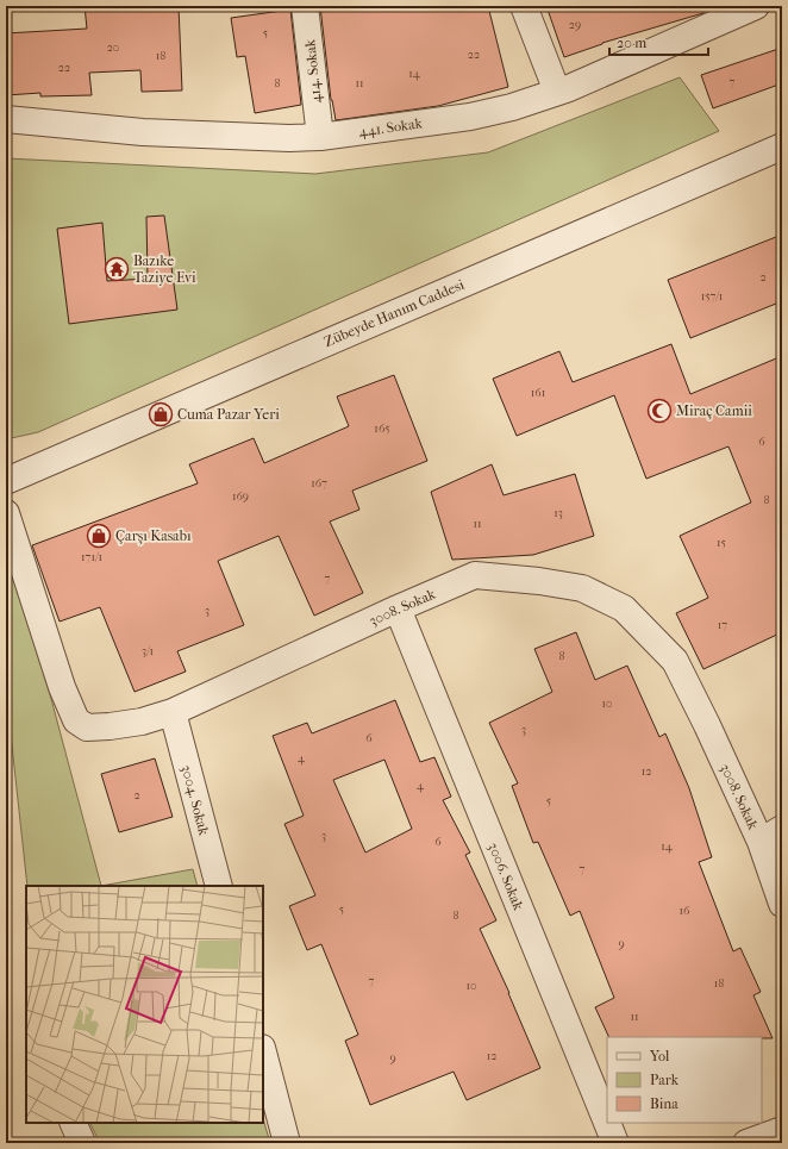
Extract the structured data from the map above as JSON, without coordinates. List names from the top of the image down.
{
  "streets": {
    "street": [
      "414. Sokak",
      "441. Sokak",
      "Zübeyde Hanım Caddesi",
      "3008. Sokak",
      "3004. Sokak",
      "3006. Sokak"
    ]
  },
  "crossings": [
    ["414. Sokak", "441. Sokak"],
    ["3008. Sokak", "3004. Sokak"],
    ["3008. Sokak", "3006. Sokak"]
  ],
  "places": {
    "temple": ["Bazıke Taziye Evi"],
    "mosque": ["Miraç Camii"],
    "shop": ["Cuma Pazar Yeri", "Çarşı Kasabı"]
  },
  "house_numbers": [
    "29",
    "5",
    "20",
    "22",
    "18",
    "22",
    "14",
    "7",
    "8",
    "11",
    "2",
    "157/1",
    "161",
    "165",
    "6",
    "167",
    "169",
    "8",
    "13",
    "11",
    "15",
    "171/1",
    "7",
    "3",
    "17",
    "3/1",
    "8",
    "10",
    "3",
    "6",
    "4",
    "12",
    "4",
    "2",
    "5",
    "3",
    "6",
    "14",
    "7",
    "5",
    "16",
    "8",
    "9",
    "7",
    "18",
    "10",
    "11",
    "12",
    "9"
  ],
  "legend": ["Yol", "Park", "Bina"],
  "scale_bar": "20 m"
}
